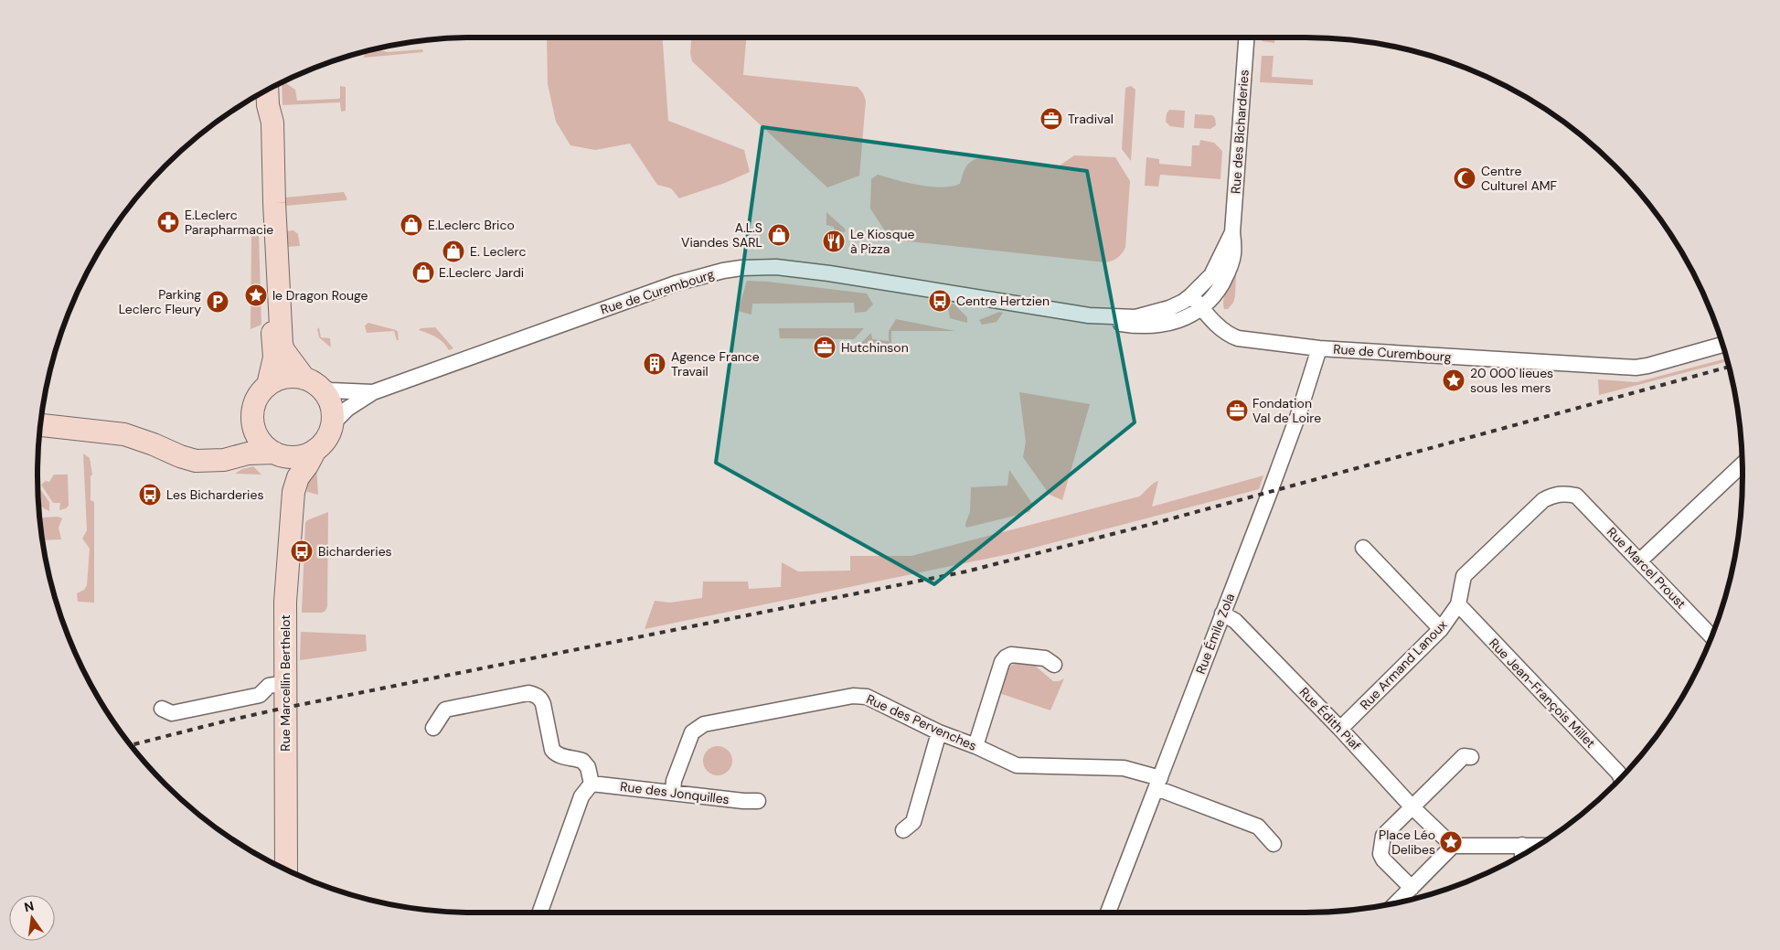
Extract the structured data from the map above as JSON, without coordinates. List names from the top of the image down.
{
  "streets": {
    "main road": ["Rue Marcellin Berthelot"],
    "street": [
      "Rue des Bicharderies",
      "Rue de Curembourg",
      "Rue Marcel Proust",
      "Rue Émile Zola",
      "Rue Armand Lanoux",
      "Rue Jean-François Millet",
      "Rue Édith Piaf",
      "Rue des Pervenches",
      "Rue des Jonquilles"
    ]
  },
  "crossings": [
    ["Rue des Bicharderies", "Rue de Curembourg"],
    ["Rue de Curembourg", "Rue Émile Zola"],
    ["Rue de Curembourg", "Rue Marcellin Berthelot"],
    ["Rue Marcel Proust", "Rue Armand Lanoux"],
    ["Rue Émile Zola", "Rue Édith Piaf"],
    ["Rue Émile Zola", "Rue des Pervenches"],
    ["Rue Armand Lanoux", "Rue Jean-François Millet"],
    ["Rue Armand Lanoux", "Rue Édith Piaf"],
    ["Rue des Pervenches", "Rue des Jonquilles"]
  ],
  "places": {
    "office": ["Tradival", "Hutchinson", "Fondation Val de Loire"],
    "mosque": ["Centre Culturel AMF"],
    "pharmacy": ["E.Leclerc Parapharmacie"],
    "shop": [
      "E.Leclerc Brico",
      "A.L.S Viandes SARL",
      "E. Leclerc",
      "E.Leclerc Jardi"
    ],
    "restaurant": ["Le Kiosque à Pizza"],
    "place": ["le Dragon Rouge", "20 000 lieues sous les mers", "Place Léo Delibes"],
    "bus stop": ["Centre Hertzien", "Les Bicharderies", "Bicharderies"],
    "parking": ["Parking Leclerc Fleury"],
    "building": ["Agence France Travail"]
  },
  "north": "top"
}
